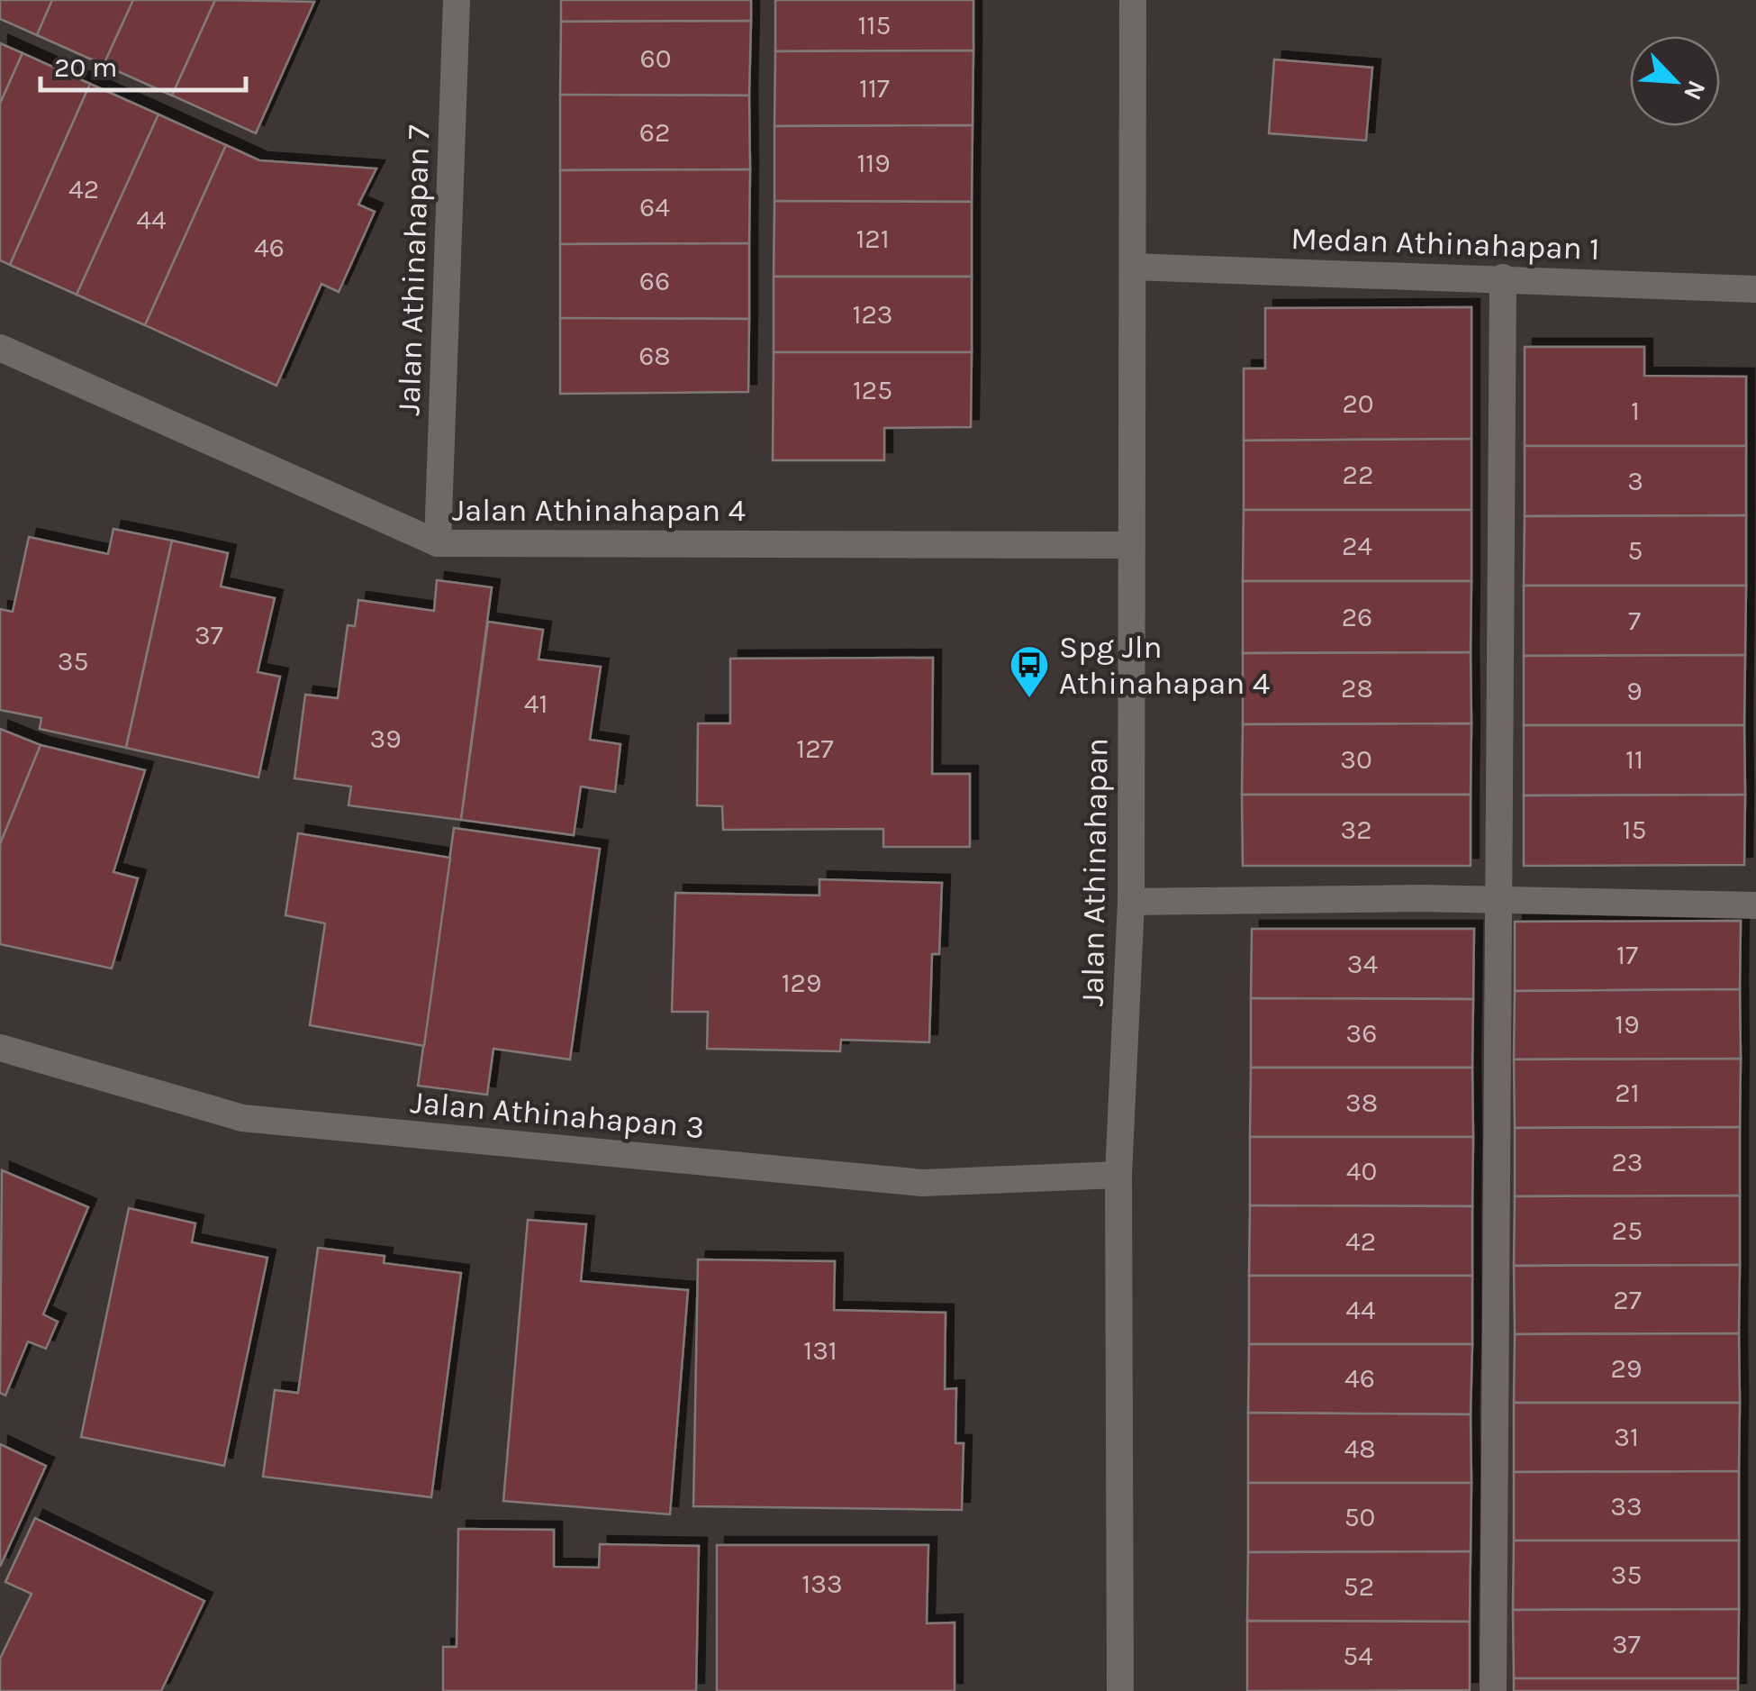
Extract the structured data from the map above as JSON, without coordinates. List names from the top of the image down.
{
  "streets": {
    "street": [
      "Medan Athinahapan 1",
      "Jalan Athinahapan 7",
      "Jalan Athinahapan 4",
      "Jalan Athinahapan",
      "Jalan Athinahapan 3"
    ]
  },
  "crossings": [
    ["Medan Athinahapan 1", "Jalan Athinahapan"],
    ["Jalan Athinahapan 7", "Jalan Athinahapan 4"],
    ["Jalan Athinahapan 4", "Jalan Athinahapan"],
    ["Jalan Athinahapan", "Jalan Athinahapan 3"]
  ],
  "places": {
    "bus stop": ["Spg Jln Athinahapan 4"]
  },
  "house_numbers": [
    "115",
    "60",
    "117",
    "62",
    "119",
    "42",
    "64",
    "44",
    "121",
    "46",
    "66",
    "123",
    "68",
    "125",
    "20",
    "1",
    "22",
    "3",
    "24",
    "5",
    "26",
    "7",
    "37",
    "35",
    "28",
    "9",
    "41",
    "39",
    "127",
    "30",
    "11",
    "32",
    "15",
    "17",
    "34",
    "129",
    "19",
    "36",
    "21",
    "38",
    "23",
    "40",
    "25",
    "42",
    "27",
    "44",
    "131",
    "29",
    "46",
    "31",
    "48",
    "33",
    "50",
    "35",
    "133",
    "52",
    "37",
    "54"
  ],
  "scale_bar": "20 m",
  "north": "bottom right"
}
